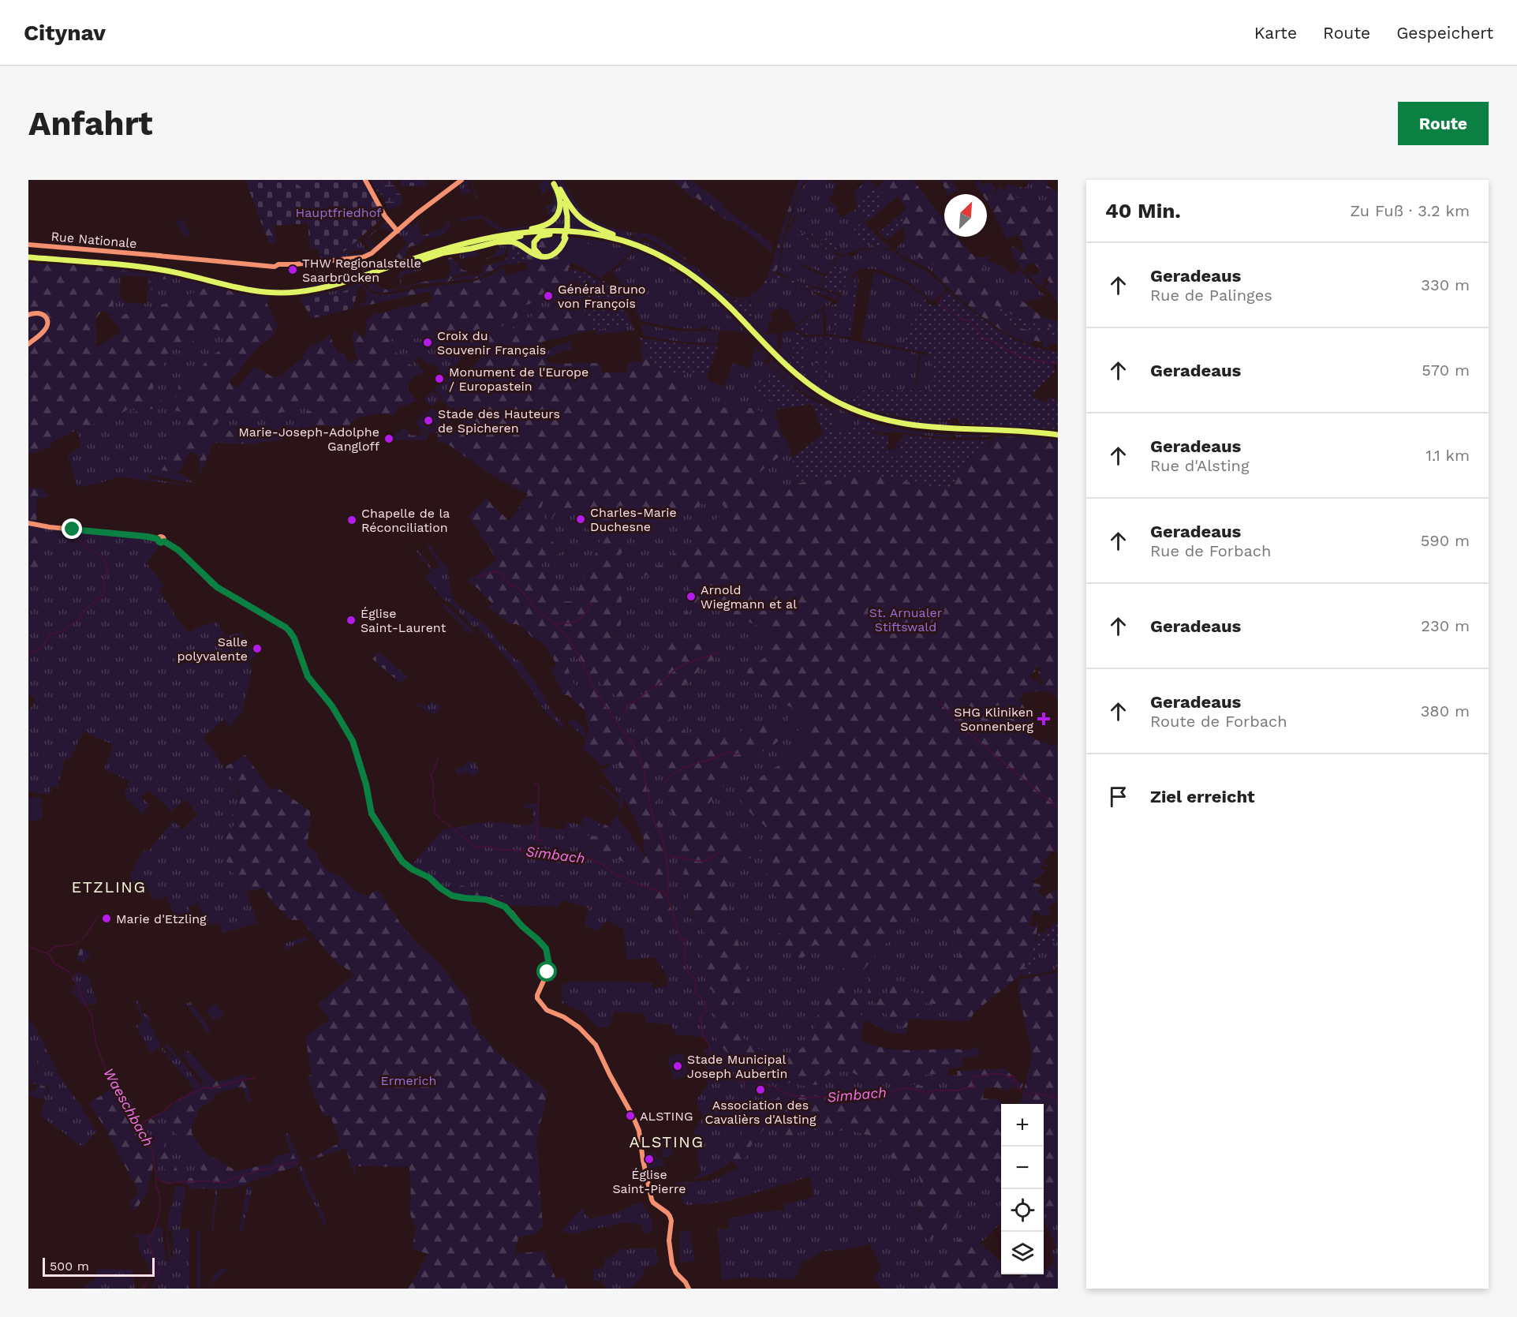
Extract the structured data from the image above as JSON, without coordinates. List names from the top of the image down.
{
  "streets": {
    "main road": ["Rue Nationale"]
  },
  "districts": ["ETZLING", "ALSTING"],
  "water": ["Simbach", "Waeschbach"],
  "parks": ["Hauptfriedhof", "St. Arnualer Stiftswald", "Ermerich"],
  "places": {
    "other": [
      "THW Regionalstelle Saarbrücken",
      "Général Bruno von François",
      "Croix du Souvenir Français",
      "Monument de l'Europe / Europastein",
      "Stade des Hauteurs de Spicheren",
      "Marie-Joseph-Adolphe Gangloff",
      "Charles-Marie Duchesne",
      "Chapelle de la Réconciliation",
      "Arnold Wiegmann et al",
      "Église Saint-Laurent",
      "Salle polyvalente",
      "Marie d'Etzling",
      "Stade Municipal Joseph Aubertin",
      "Association des Cavalièrs d'Alsting",
      "ALSTING",
      "Église Saint-Pierre"
    ],
    "health": ["SHG Kliniken Sonnenberg"]
  },
  "scale_bar": "500 m",
  "north": "top right",
  "page": {
    "header": "Citynav",
    "nav": ["Karte", "Route", "Gespeichert"],
    "buttons": "Route",
    "title": "Anfahrt",
    "heading": ["40 Min.", "Zu Fuß · 3.2 km"],
    "list": [
      ["Geradeaus", "Rue de Palinges", "330 m"],
      ["Geradeaus", "570 m"],
      ["Geradeaus", "Rue d'Alsting", "1.1 km"],
      ["Geradeaus", "Rue de Forbach", "590 m"],
      ["Geradeaus", "230 m"],
      ["Geradeaus", "Route de Forbach", "380 m"],
      "Ziel erreicht"
    ],
    "map_buttons": ["+", "−"],
    "scale": "500 m"
  }
}
